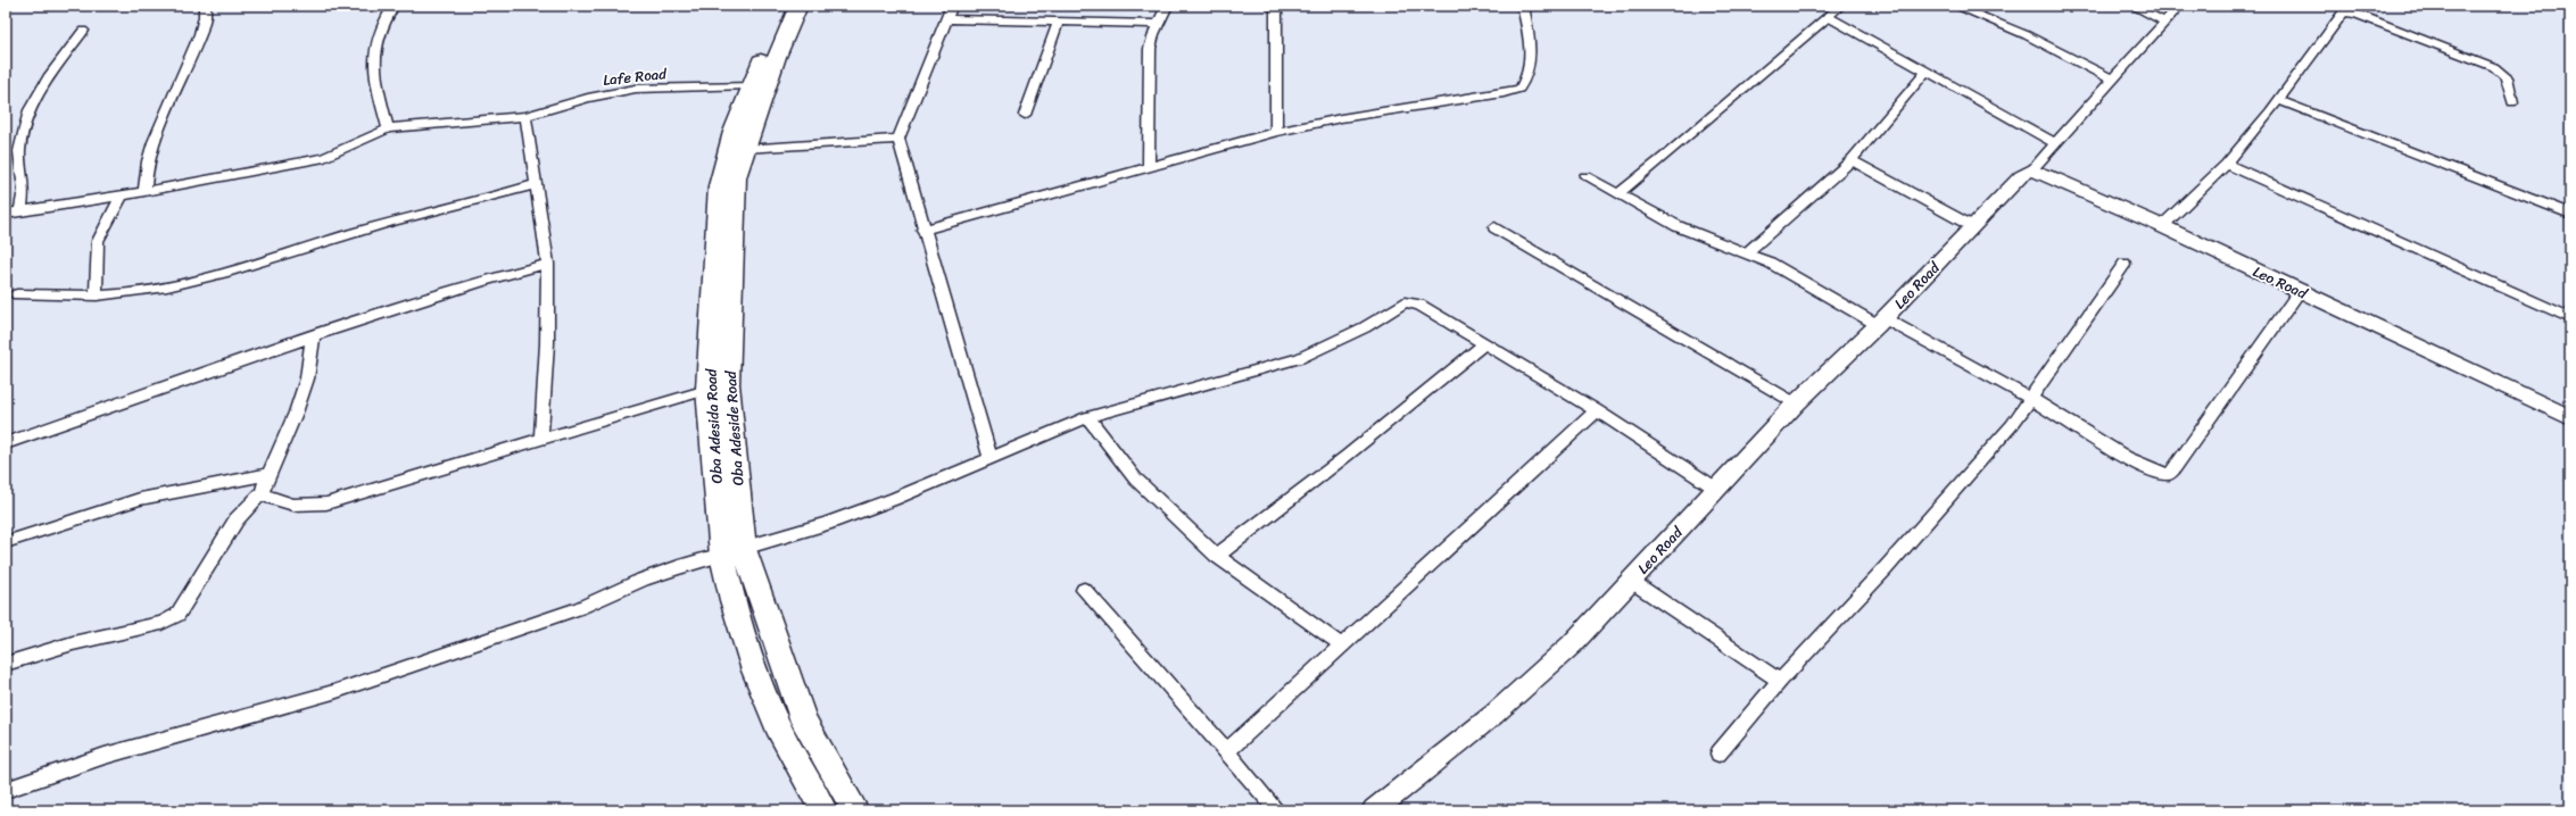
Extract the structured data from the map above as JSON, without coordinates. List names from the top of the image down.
{
  "streets": {
    "main road": ["Oba Adesida Road", "Oba Adeside Road"],
    "street": ["Lafe Road", "Leo Road"]
  },
  "crossings": [
    ["Lafe Road", "Oba Adesida Road"],
    ["Oba Adesida Road", "Oba Adeside Road"]
  ]
}
